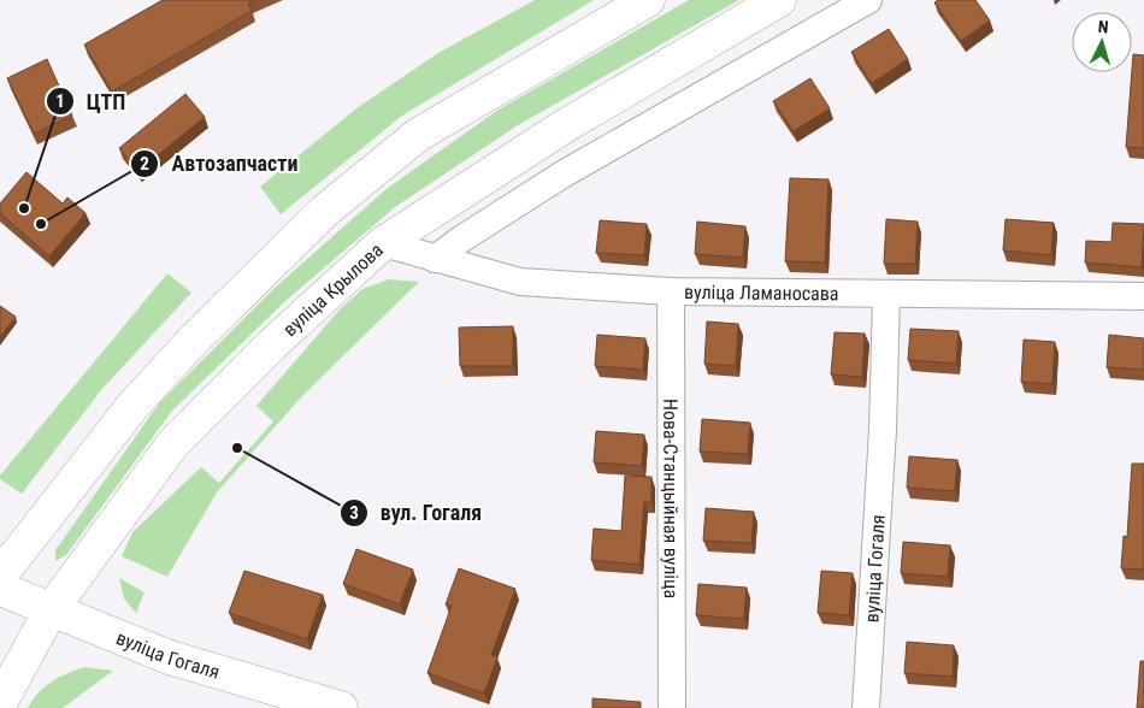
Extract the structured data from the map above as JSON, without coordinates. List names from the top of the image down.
{
  "streets": {
    "main road": ["вуліца Крылова", "вуліца Гогаля"],
    "street": ["вуліца Ламаносава", "Нова-Станцыйная вуліца"]
  },
  "crossings": [
    ["вуліца Крылова", "вуліца Ламаносава"],
    ["вуліца Крылова", "вуліца Гогаля"],
    ["вуліца Ламаносава", "Нова-Станцыйная вуліца"],
    ["вуліца Ламаносава", "вуліца Гогаля"]
  ],
  "places": ["ЦТП", "Автозапчасти", "вул. Гогаля"],
  "north": "top"
}
